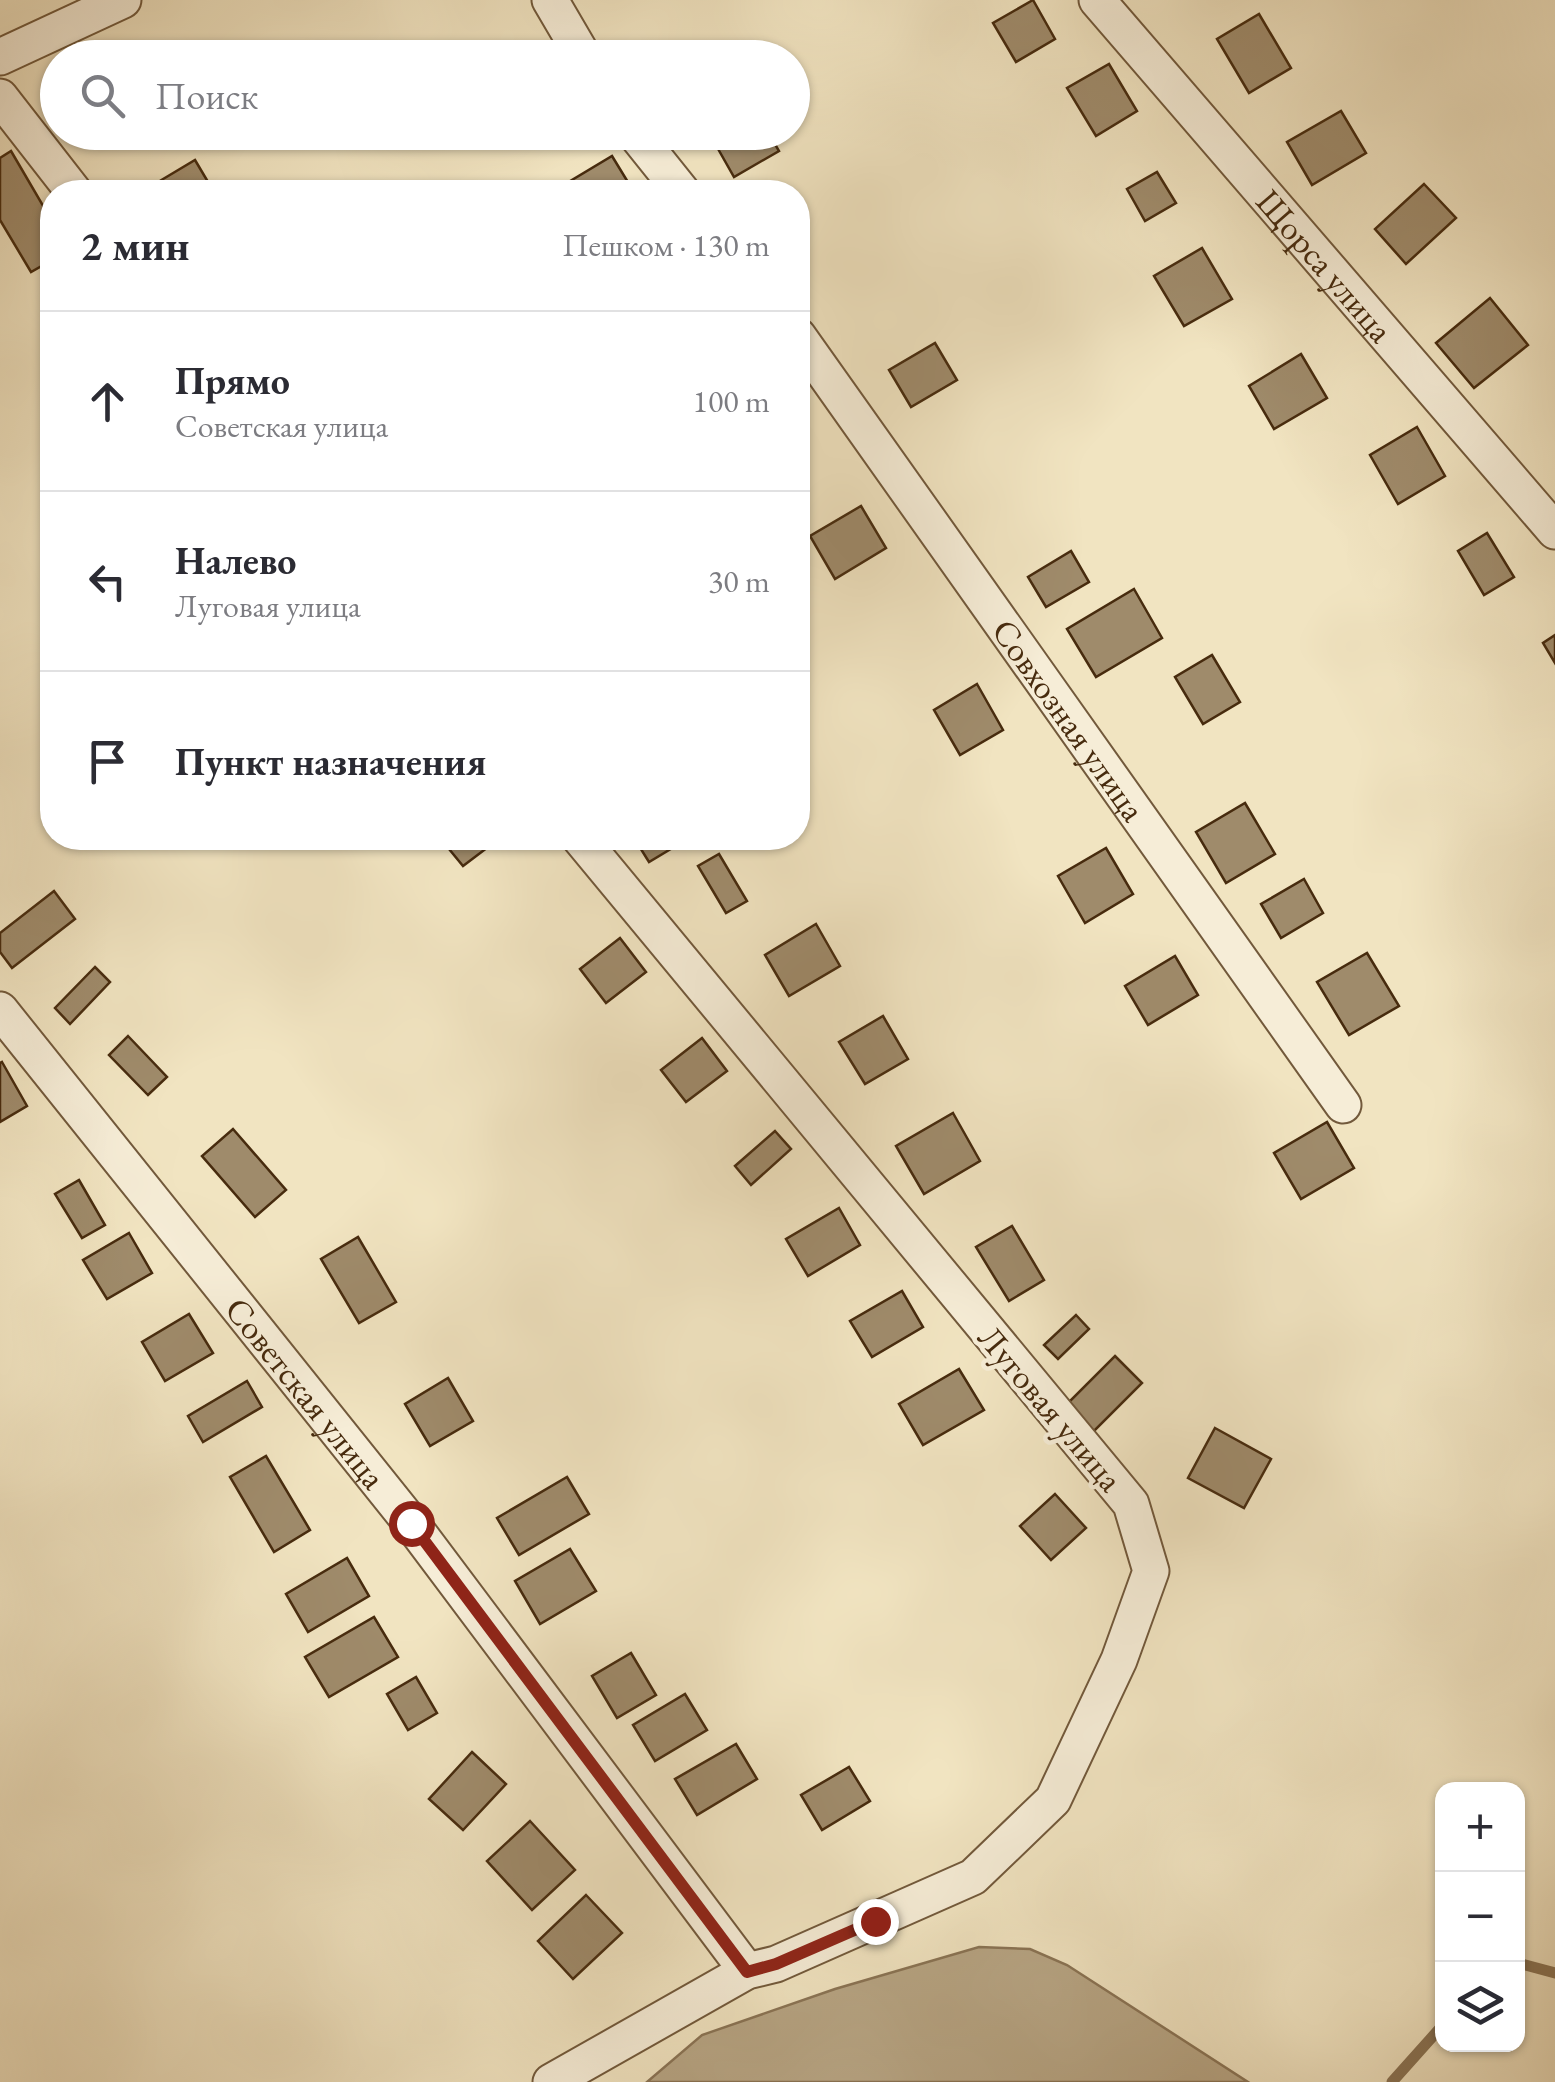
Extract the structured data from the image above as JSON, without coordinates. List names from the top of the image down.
{
  "streets": {
    "street": [
      "Щорса улица",
      "Совхозная улица",
      "Советская улица",
      "Луговая улица"
    ]
  },
  "crossings": [
    ["Советская улица", "Луговая улица"]
  ],
  "page": {
    "search": "Поиск",
    "heading": ["2 мин", "Пешком · 130 m"],
    "list": [
      ["Прямо", "Советская улица", "100 m"],
      ["Налево", "Луговая улица", "30 m"],
      "Пункт назначения"
    ],
    "map_buttons": ["+", "−"]
  }
}
